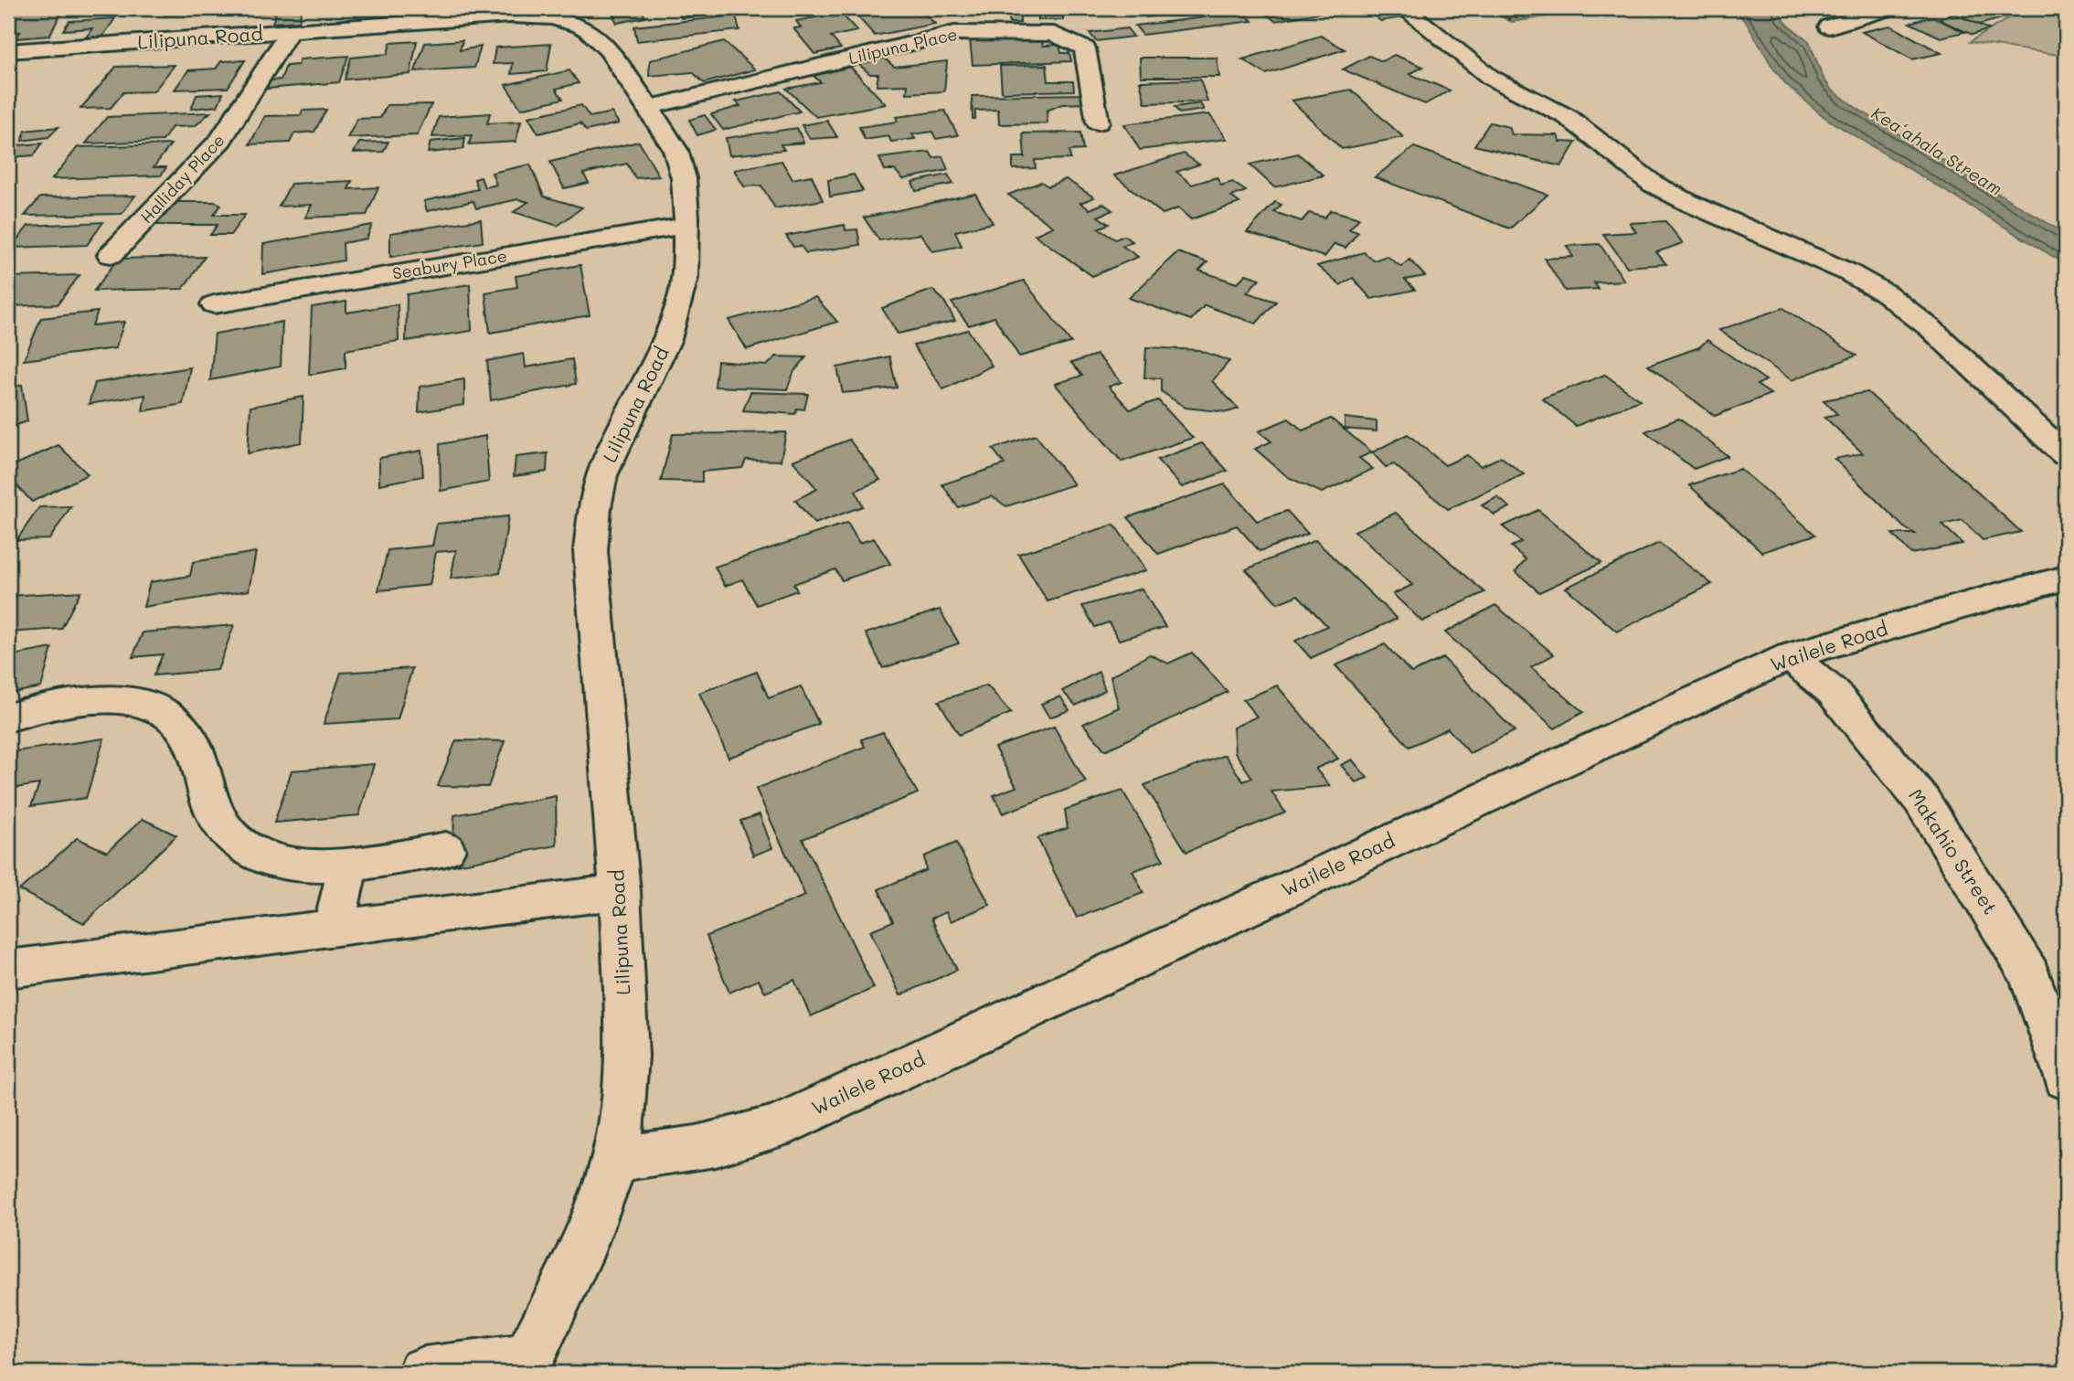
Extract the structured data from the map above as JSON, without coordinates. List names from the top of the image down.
{
  "streets": {
    "street": [
      "Lilipuna Road",
      "Lilipuna Place",
      "Halliday Place",
      "Seabury Place",
      "Wailele Road",
      "Makahio Street"
    ]
  },
  "crossings": [
    ["Lilipuna Road", "Lilipuna Place"],
    ["Lilipuna Road", "Halliday Place"],
    ["Lilipuna Road", "Seabury Place"],
    ["Lilipuna Road", "Wailele Road"],
    ["Wailele Road", "Makahio Street"]
  ],
  "water": ["Keaʻahala Stream"]
}
